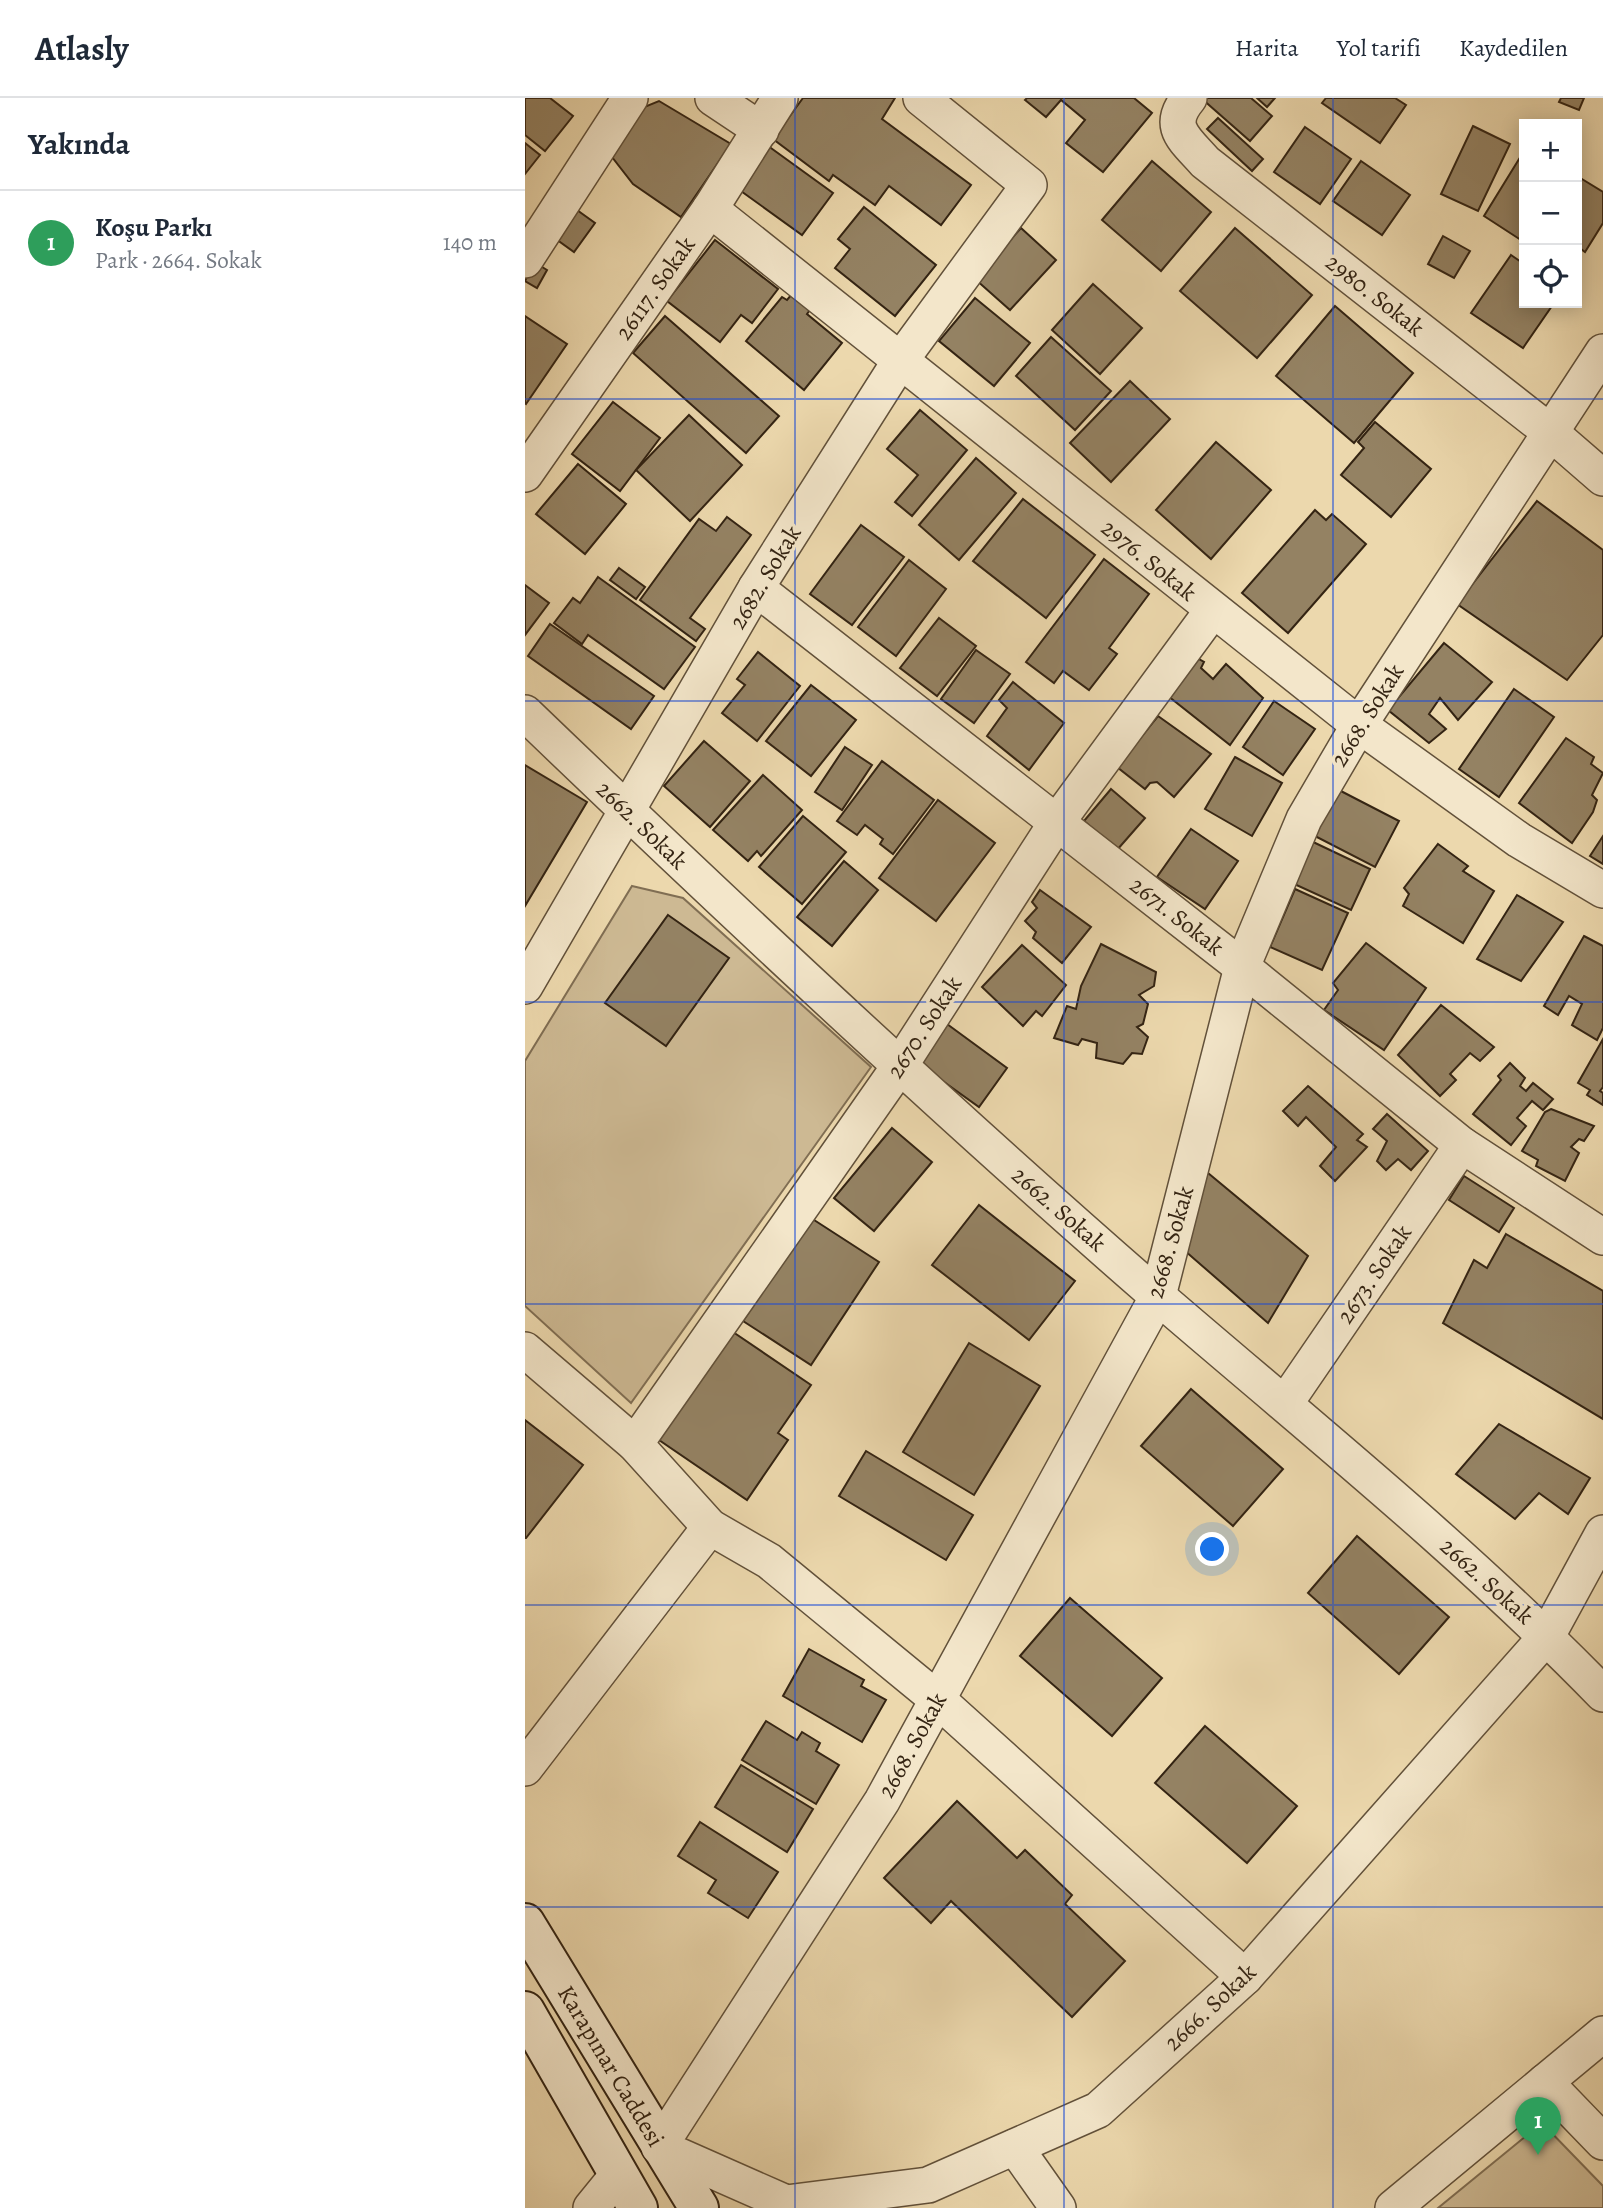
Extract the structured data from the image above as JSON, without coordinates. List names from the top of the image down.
{
  "streets": {
    "main road": ["Karapınar Caddesi"],
    "street": [
      "26117. Sokak",
      "2980. Sokak",
      "2976. Sokak",
      "2682. Sokak",
      "2668. Sokak",
      "2662. Sokak",
      "2671. Sokak",
      "2670. Sokak",
      "2673. Sokak",
      "2666. Sokak"
    ]
  },
  "crossings": [
    ["26117. Sokak", "2976. Sokak"],
    ["2980. Sokak", "2668. Sokak"],
    ["2976. Sokak", "2682. Sokak"],
    ["2976. Sokak", "2668. Sokak"],
    ["2976. Sokak", "2670. Sokak"],
    ["2682. Sokak", "2662. Sokak"],
    ["2682. Sokak", "2671. Sokak"],
    ["2668. Sokak", "2662. Sokak"],
    ["2668. Sokak", "2671. Sokak"],
    ["2668. Sokak", "2666. Sokak"],
    ["2668. Sokak", "Karapınar Caddesi"],
    ["2662. Sokak", "2670. Sokak"],
    ["2662. Sokak", "2673. Sokak"],
    ["2662. Sokak", "2666. Sokak"],
    ["2671. Sokak", "2670. Sokak"],
    ["2671. Sokak", "2673. Sokak"],
    ["2666. Sokak", "Karapınar Caddesi"]
  ],
  "page": {
    "header": "Atlasly",
    "nav": ["Harita", "Yol tarifi", "Kaydedilen"],
    "heading": "Yakında",
    "map_buttons": ["+", "−"],
    "list": [
      {
        "mark": "1",
        "name": "Koşu Parkı",
        "note": "Park · 2664. Sokak",
        "value": "140 m"
      }
    ],
    "pins": "1"
  }
}
